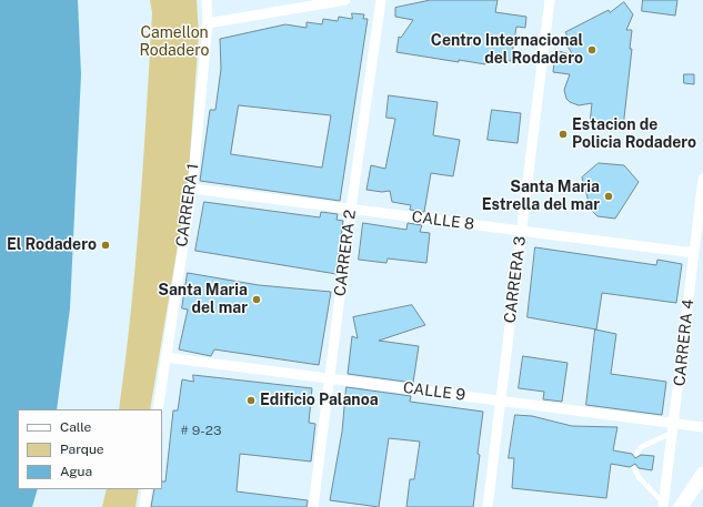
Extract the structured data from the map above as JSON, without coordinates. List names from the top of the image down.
{
  "streets": {
    "street": [
      "CARRERA 1",
      "CALLE 8",
      "CARRERA 2",
      "CARRERA 3",
      "CARRERA 4",
      "CALLE 9"
    ]
  },
  "crossings": [
    ["CARRERA 1", "CALLE 8"],
    ["CARRERA 1", "CALLE 9"],
    ["CALLE 8", "CARRERA 2"],
    ["CALLE 8", "CARRERA 3"],
    ["CALLE 8", "CARRERA 4"],
    ["CARRERA 2", "CALLE 9"],
    ["CARRERA 3", "CALLE 9"],
    ["CARRERA 4", "CALLE 9"]
  ],
  "parks": ["Camellon Rodadero"],
  "places": [
    "Centro Internacional del Rodadero",
    "Estacion de Policia Rodadero",
    "Santa Maria Estrella del mar",
    "El Rodadero",
    "Santa Maria del mar",
    "Edificio Palanoa"
  ],
  "house_numbers": ["# 9-23"],
  "legend": ["Calle", "Parque", "Agua"]
}
